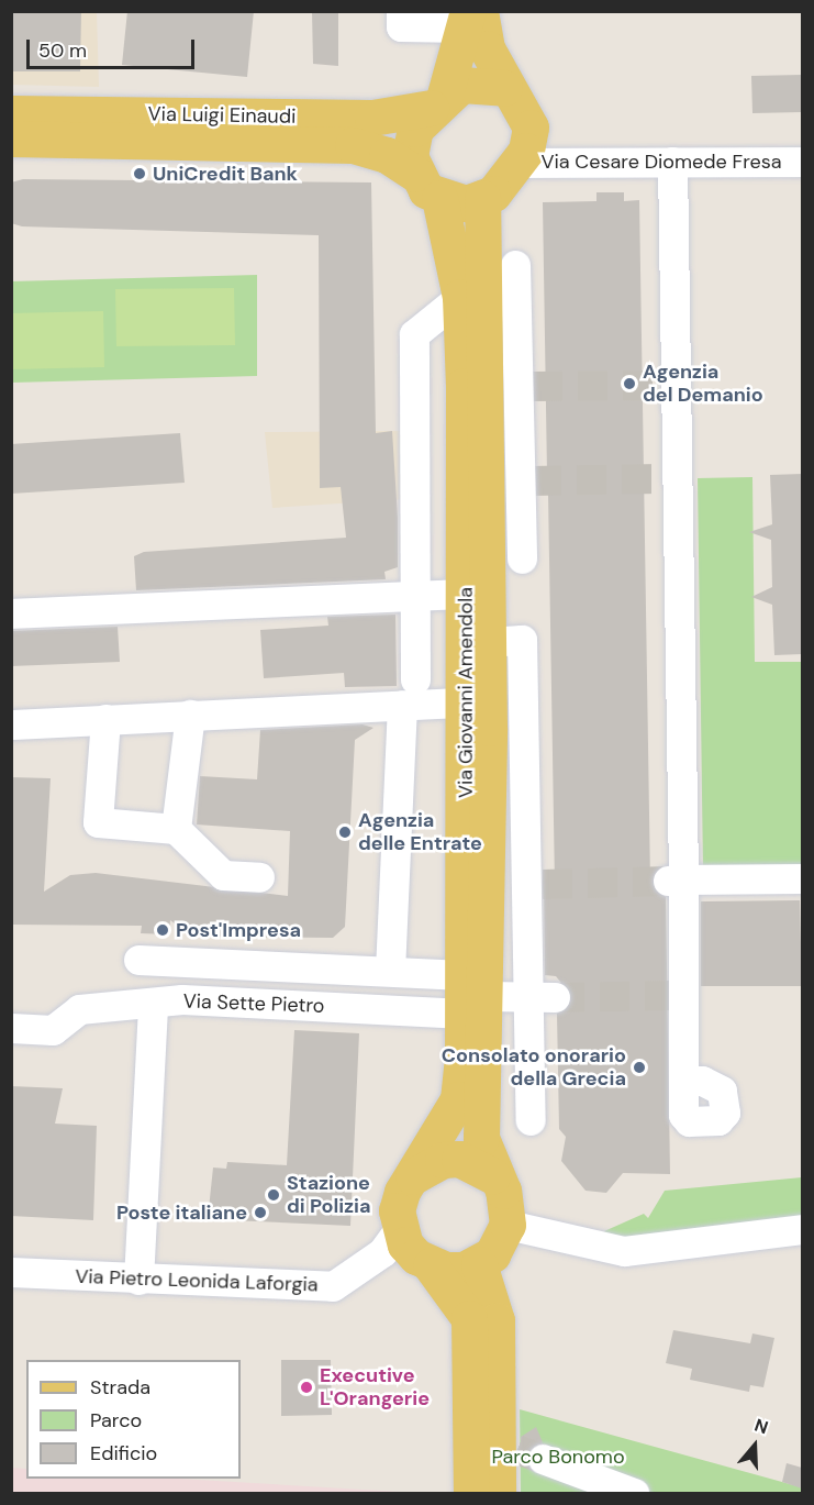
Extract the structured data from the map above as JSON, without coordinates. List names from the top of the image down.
{
  "streets": {
    "main road": ["Via Luigi Einaudi", "Via Giovanni Amendola"],
    "street": ["Via Cesare Diomede Fresa", "Via Sette Pietro", "Via Pietro Leonida Laforgia"]
  },
  "crossings": [
    ["Via Luigi Einaudi", "Via Cesare Diomede Fresa"],
    ["Via Luigi Einaudi", "Via Giovanni Amendola"],
    ["Via Cesare Diomede Fresa", "Via Giovanni Amendola"],
    ["Via Giovanni Amendola", "Via Sette Pietro"],
    ["Via Giovanni Amendola", "Via Pietro Leonida Laforgia"]
  ],
  "parks": ["Parco Bonomo"],
  "places": [
    "UniCredit Bank",
    "Agenzia del Demanio",
    "Agenzia delle Entrate",
    "Post'Impresa",
    "Consolato onorario della Grecia",
    "Stazione di Polizia",
    "Poste italiane",
    "Executive L'Orangerie"
  ],
  "legend": ["Strada", "Parco", "Edificio"],
  "scale_bar": "50 m",
  "north": "top"
}
